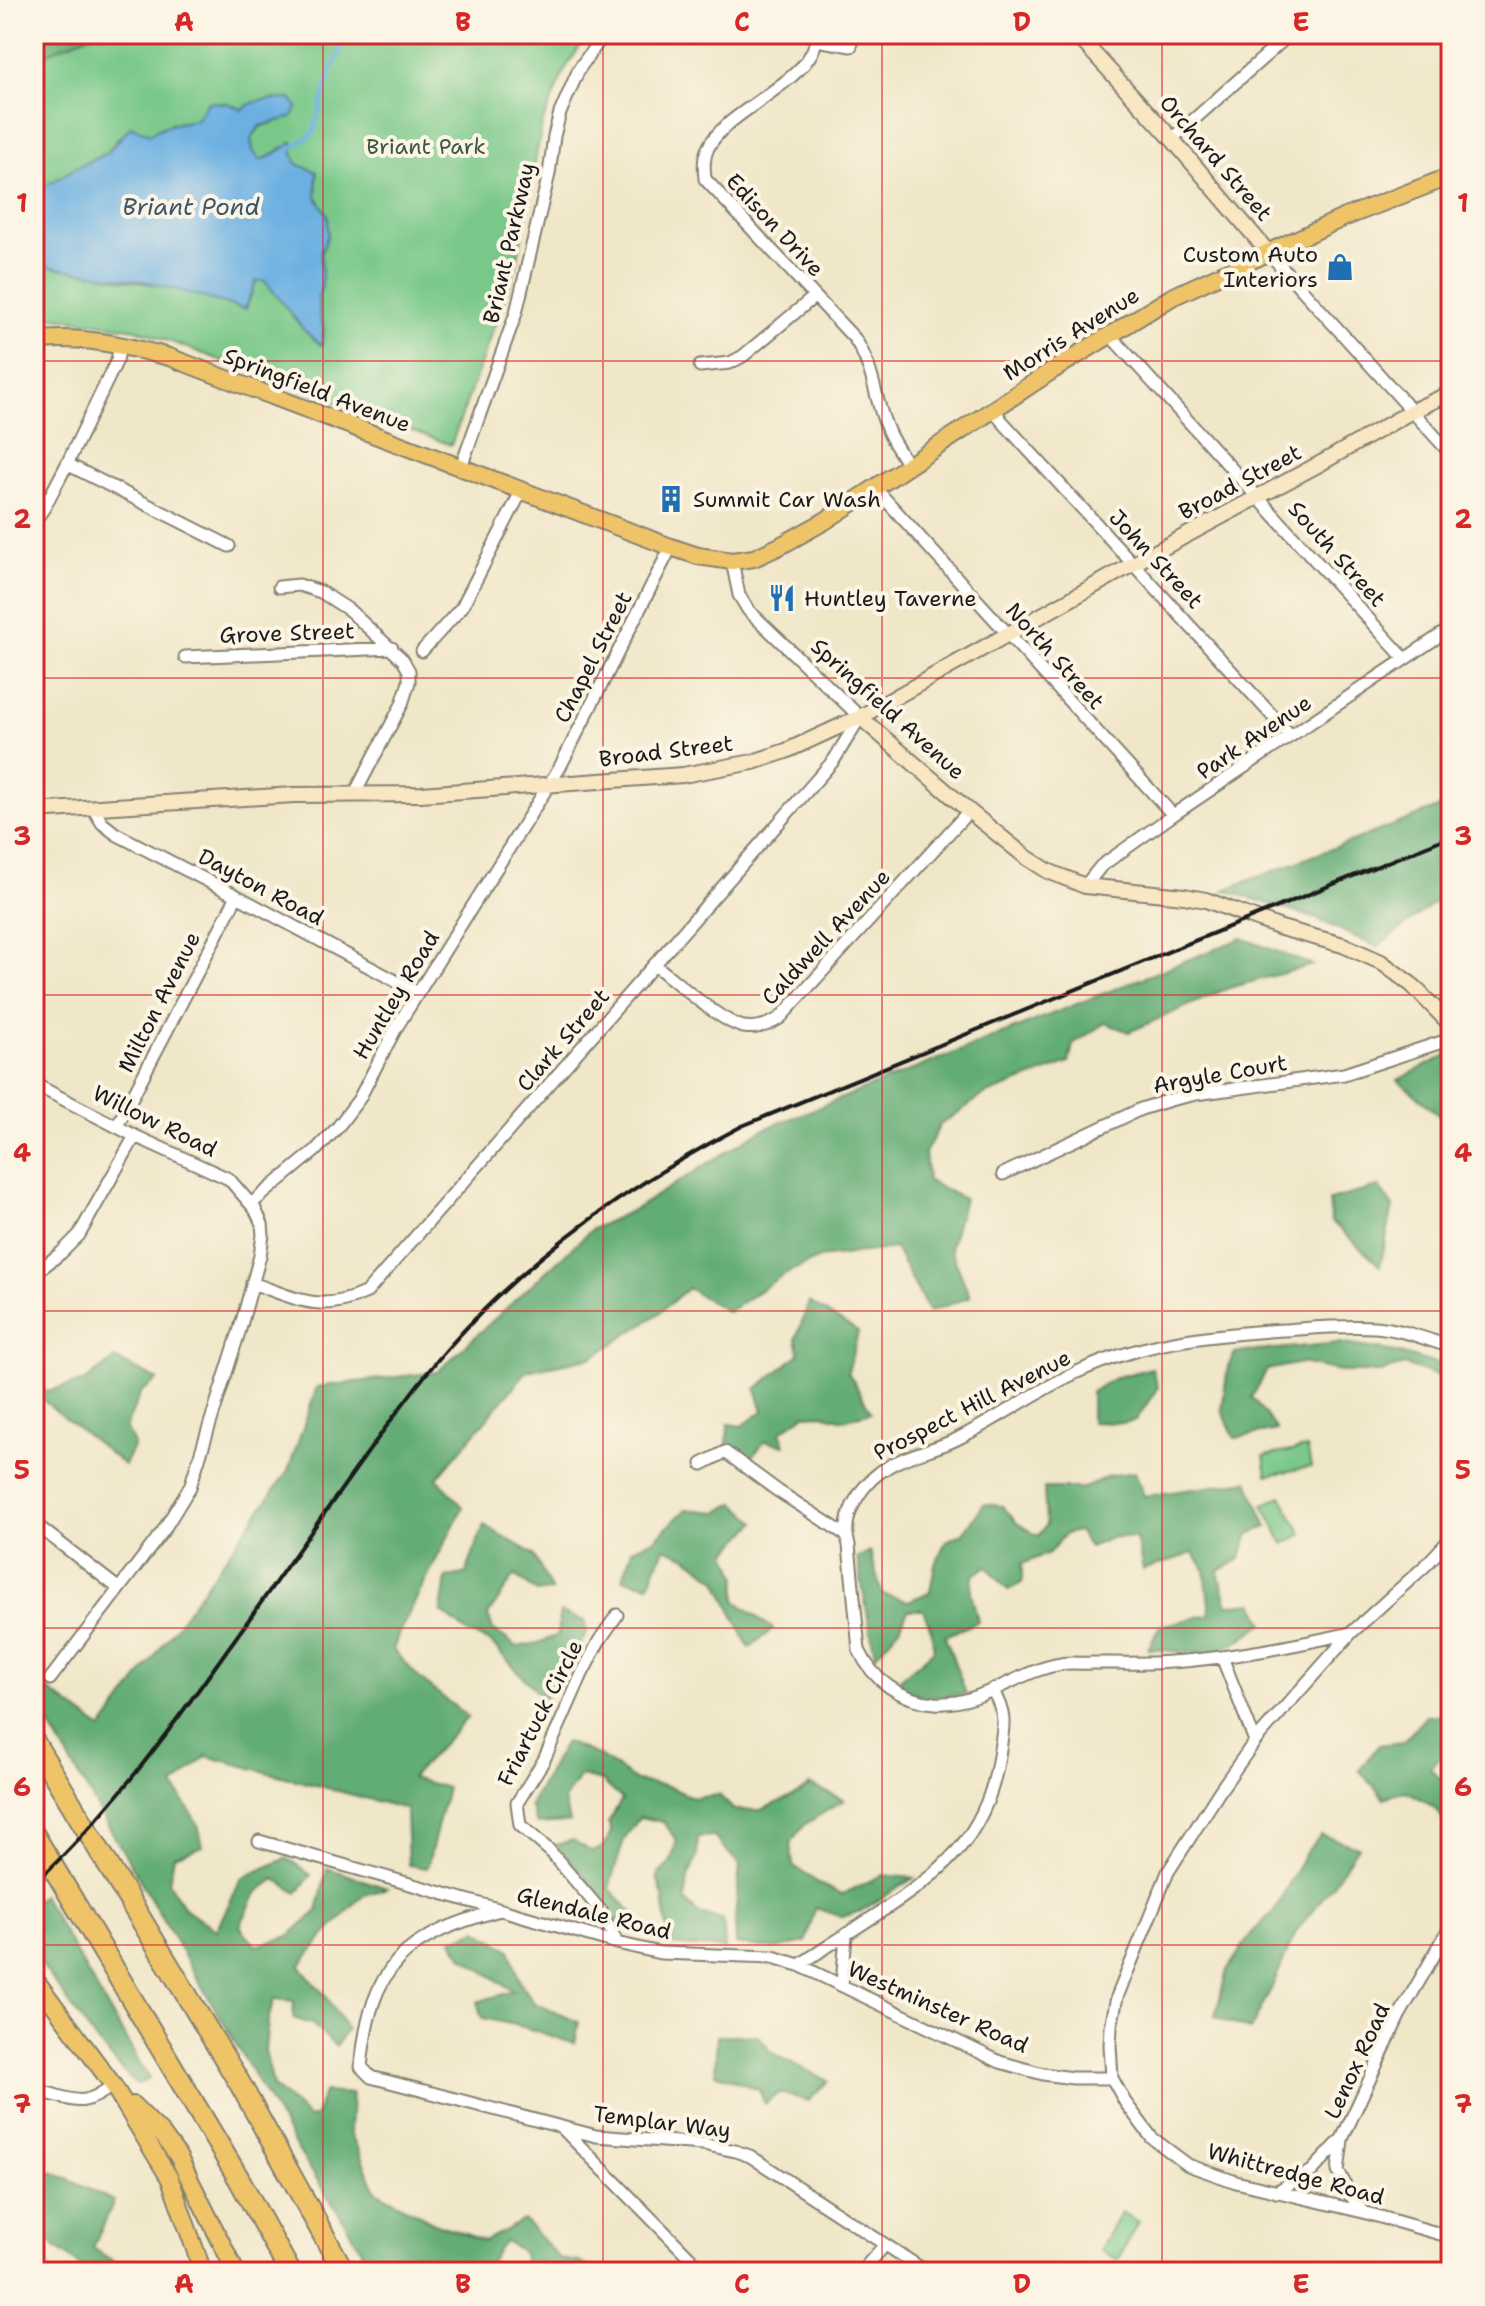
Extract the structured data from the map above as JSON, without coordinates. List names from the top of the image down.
{
  "streets": {
    "main road": [
      "Orchard Street",
      "Morris Avenue",
      "Springfield Avenue",
      "Broad Street"
    ],
    "street": [
      "Edison Drive",
      "Briant Parkway",
      "South Street",
      "John Street",
      "Grove Street",
      "North Street",
      "Chapel Street",
      "Park Avenue",
      "Dayton Road",
      "Caldwell Avenue",
      "Huntley Road",
      "Milton Avenue",
      "Clark Street",
      "Argyle Court",
      "Willow Road",
      "Prospect Hill Avenue",
      "Friartuck Circle",
      "Glendale Road",
      "Westminster Road",
      "Lenox Road",
      "Templar Way",
      "Whittredge Road"
    ]
  },
  "crossings": [
    ["Orchard Street", "Morris Avenue"],
    ["Orchard Street", "Broad Street"],
    ["Edison Drive", "Morris Avenue"],
    ["Briant Parkway", "Springfield Avenue"],
    ["Morris Avenue", "Springfield Avenue"],
    ["Morris Avenue", "South Street"],
    ["Morris Avenue", "John Street"],
    ["Morris Avenue", "North Street"],
    ["Springfield Avenue", "Broad Street"],
    ["Springfield Avenue", "Chapel Street"],
    ["Springfield Avenue", "Park Avenue"],
    ["Springfield Avenue", "Caldwell Avenue"],
    ["Springfield Avenue", "Clark Street"],
    ["Broad Street", "South Street"],
    ["Broad Street", "John Street"],
    ["Broad Street", "North Street"],
    ["Broad Street", "Chapel Street"],
    ["Broad Street", "Dayton Road"],
    ["Broad Street", "Huntley Road"],
    ["Broad Street", "Clark Street"],
    ["South Street", "Park Avenue"],
    ["John Street", "Park Avenue"],
    ["North Street", "Park Avenue"],
    ["Chapel Street", "Huntley Road"],
    ["Dayton Road", "Huntley Road"],
    ["Dayton Road", "Milton Avenue"],
    ["Caldwell Avenue", "Clark Street"],
    ["Huntley Road", "Willow Road"],
    ["Milton Avenue", "Willow Road"],
    ["Prospect Hill Avenue", "Whittredge Road"],
    ["Friartuck Circle", "Glendale Road"],
    ["Glendale Road", "Westminster Road"],
    ["Glendale Road", "Templar Way"],
    ["Westminster Road", "Whittredge Road"],
    ["Lenox Road", "Whittredge Road"]
  ],
  "water": ["Briant Pond"],
  "parks": ["Briant Park"],
  "places": {
    "shop": ["Custom Auto Interiors"],
    "building": ["Summit Car Wash"],
    "restaurant": ["Huntley Taverne"]
  },
  "grid": {
    "columns": [
      "A",
      "B",
      "C",
      "D",
      "E"
    ],
    "rows": [
      "1",
      "2",
      "3",
      "4",
      "5",
      "6",
      "7"
    ]
  }
}
